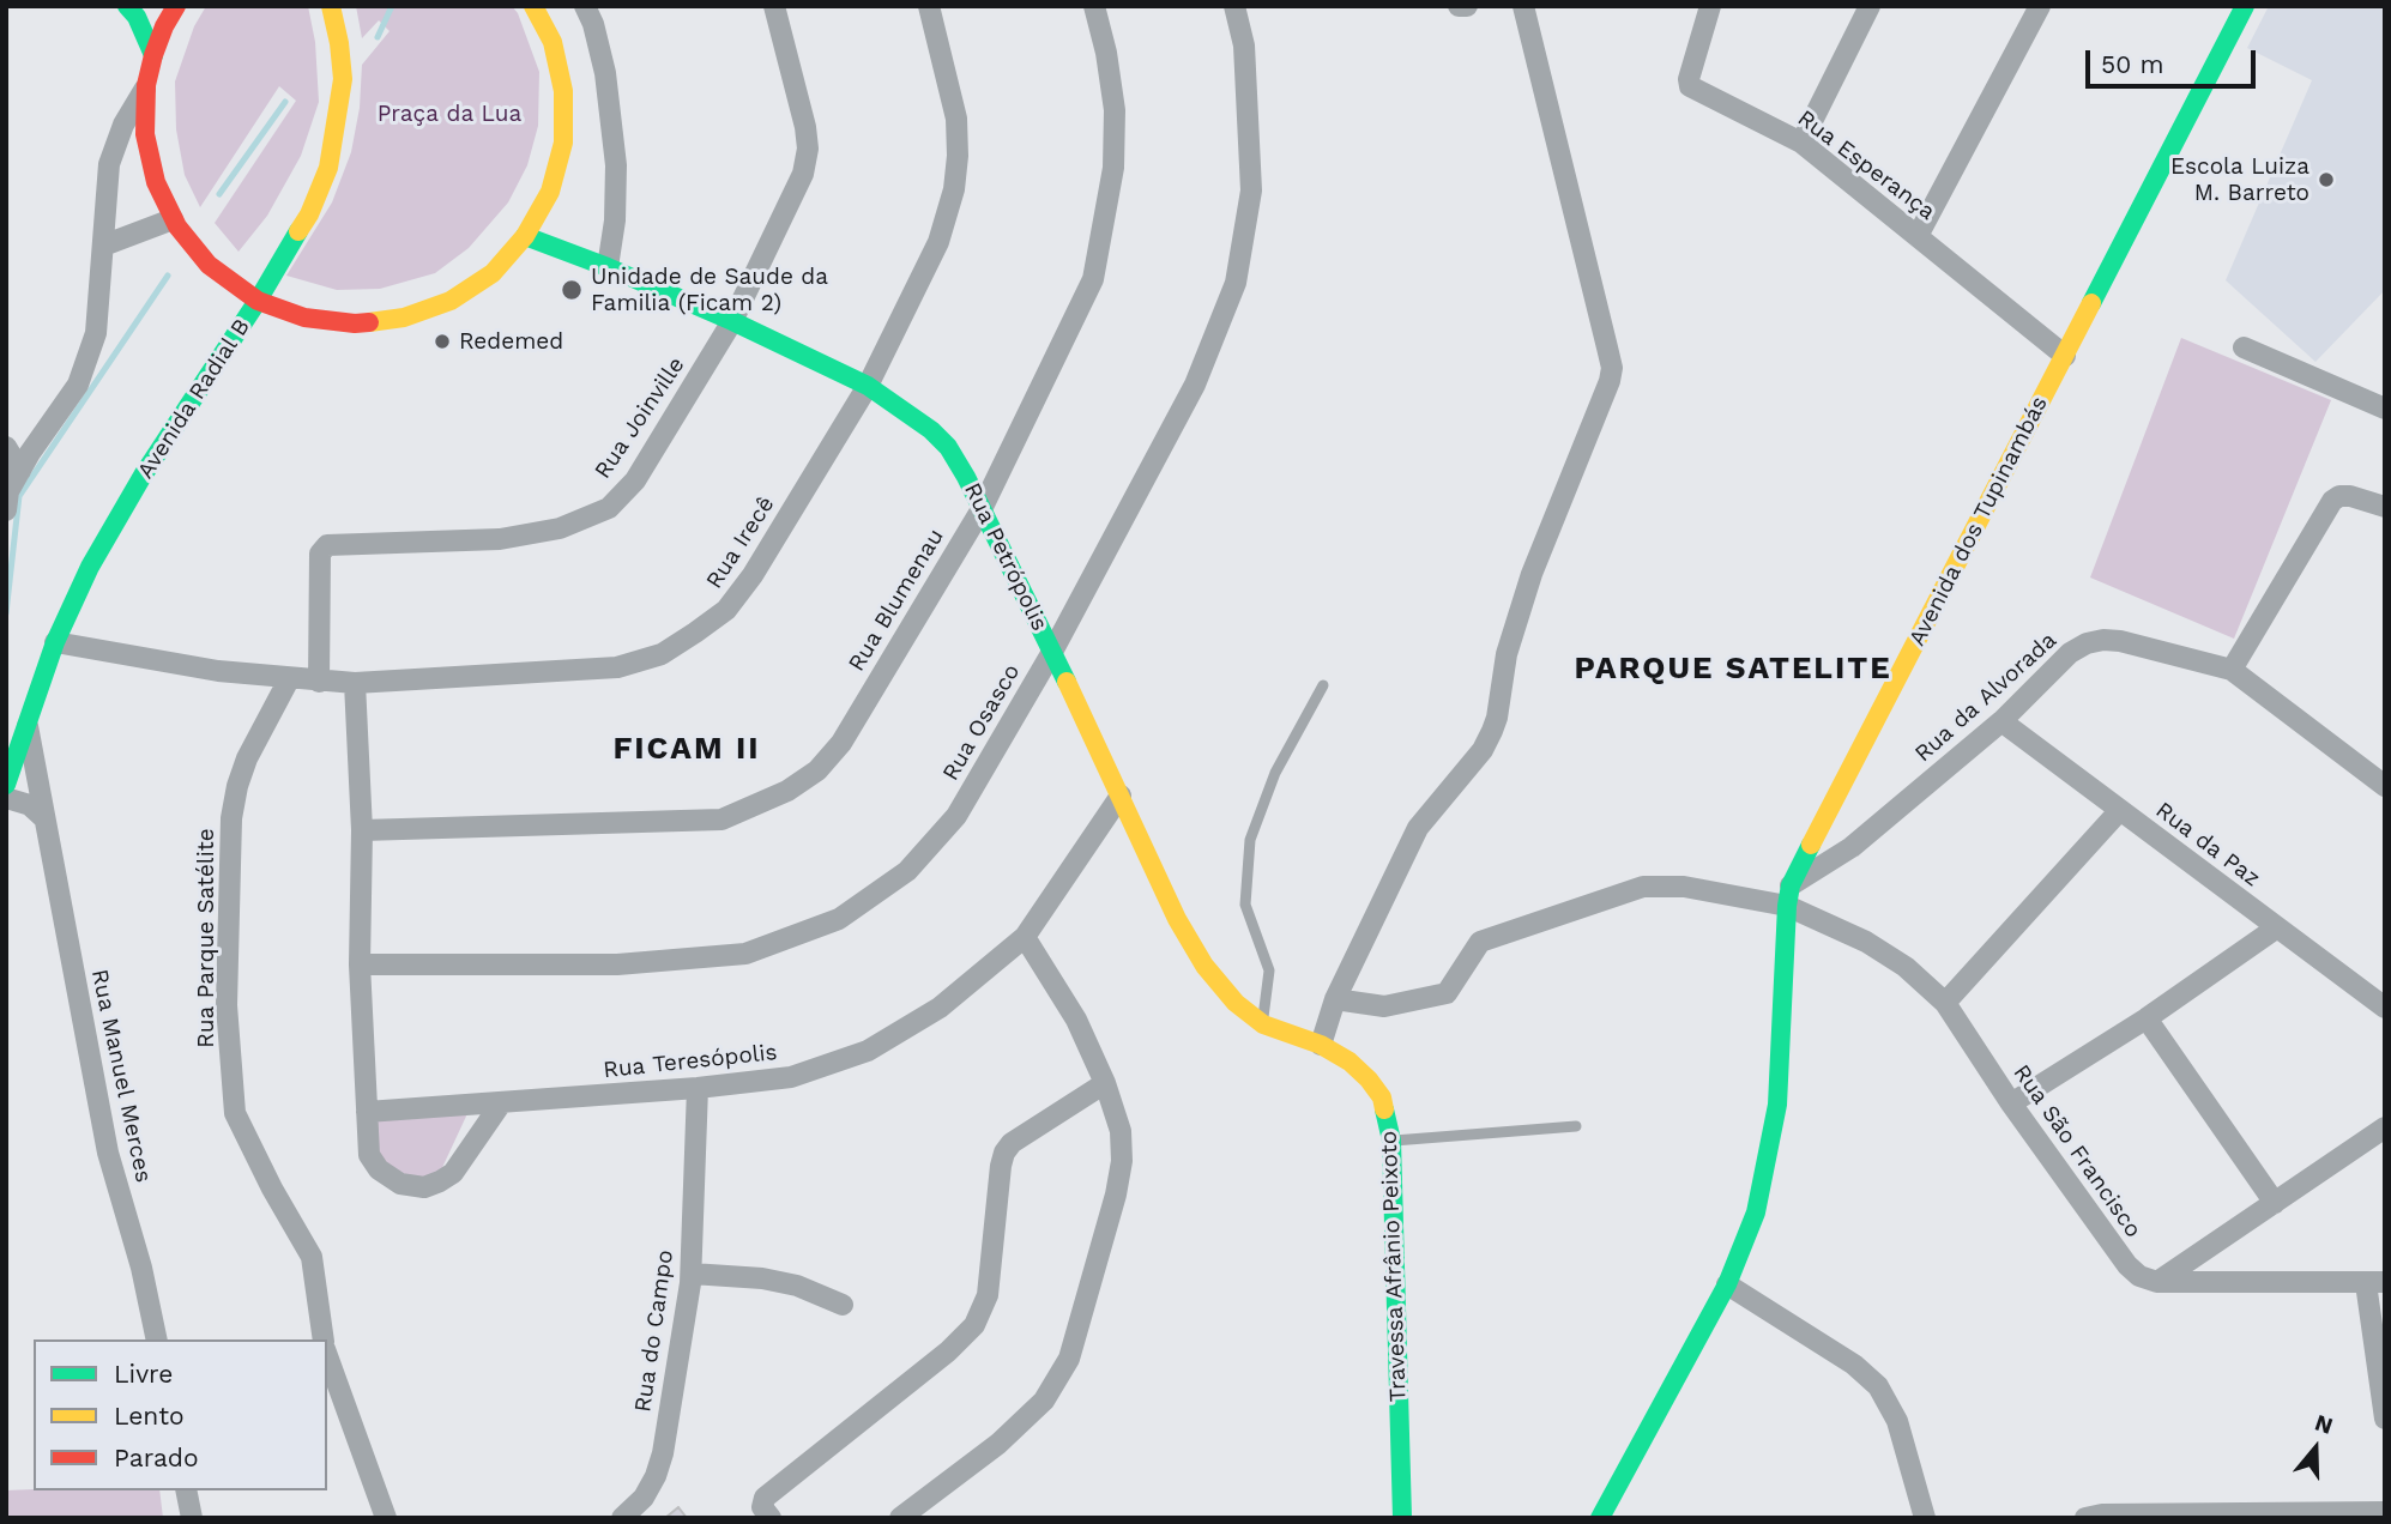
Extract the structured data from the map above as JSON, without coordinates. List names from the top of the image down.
{
  "streets": {
    "street": [
      "Rua Esperança",
      "Avenida Radial B",
      "Rua Joinville",
      "Avenida dos Tupinambás",
      "Rua Irecê",
      "Rua Petrópolis",
      "Rua Blumenau",
      "Rua da Alvorada",
      "Rua Osasco",
      "Rua da Paz",
      "Rua Parque Satélite",
      "Rua Teresópolis",
      "Rua Manuel Merces",
      "Rua São Francisco",
      "Travessa Afrânio Peixoto",
      "Rua do Campo"
    ]
  },
  "crossings": [
    ["Rua Esperança", "Avenida dos Tupinambás"],
    ["Avenida Radial B", "Rua Irecê"],
    ["Avenida Radial B", "Rua Manuel Merces"],
    ["Rua Joinville", "Rua Irecê"],
    ["Rua Joinville", "Rua Petrópolis"],
    ["Avenida dos Tupinambás", "Rua da Alvorada"],
    ["Avenida dos Tupinambás", "Rua São Francisco"],
    ["Rua Irecê", "Rua Petrópolis"],
    ["Rua Irecê", "Rua Parque Satélite"],
    ["Rua Petrópolis", "Rua Blumenau"],
    ["Rua Petrópolis", "Rua Osasco"],
    ["Rua Petrópolis", "Rua Teresópolis"],
    ["Rua Petrópolis", "Travessa Afrânio Peixoto"],
    ["Rua da Alvorada", "Rua da Paz"],
    ["Rua da Alvorada", "Rua São Francisco"],
    ["Rua Teresópolis", "Rua do Campo"]
  ],
  "districts": ["PARQUE SATELITE", "FICAM II"],
  "parks": ["Praça da Lua"],
  "places": ["Escola Luiza M. Barreto", "Unidade de Saude da Familia (Ficam 2)", "Redemed"],
  "legend": ["Livre", "Lento", "Parado"],
  "scale_bar": "50 m",
  "north": "top"
}
